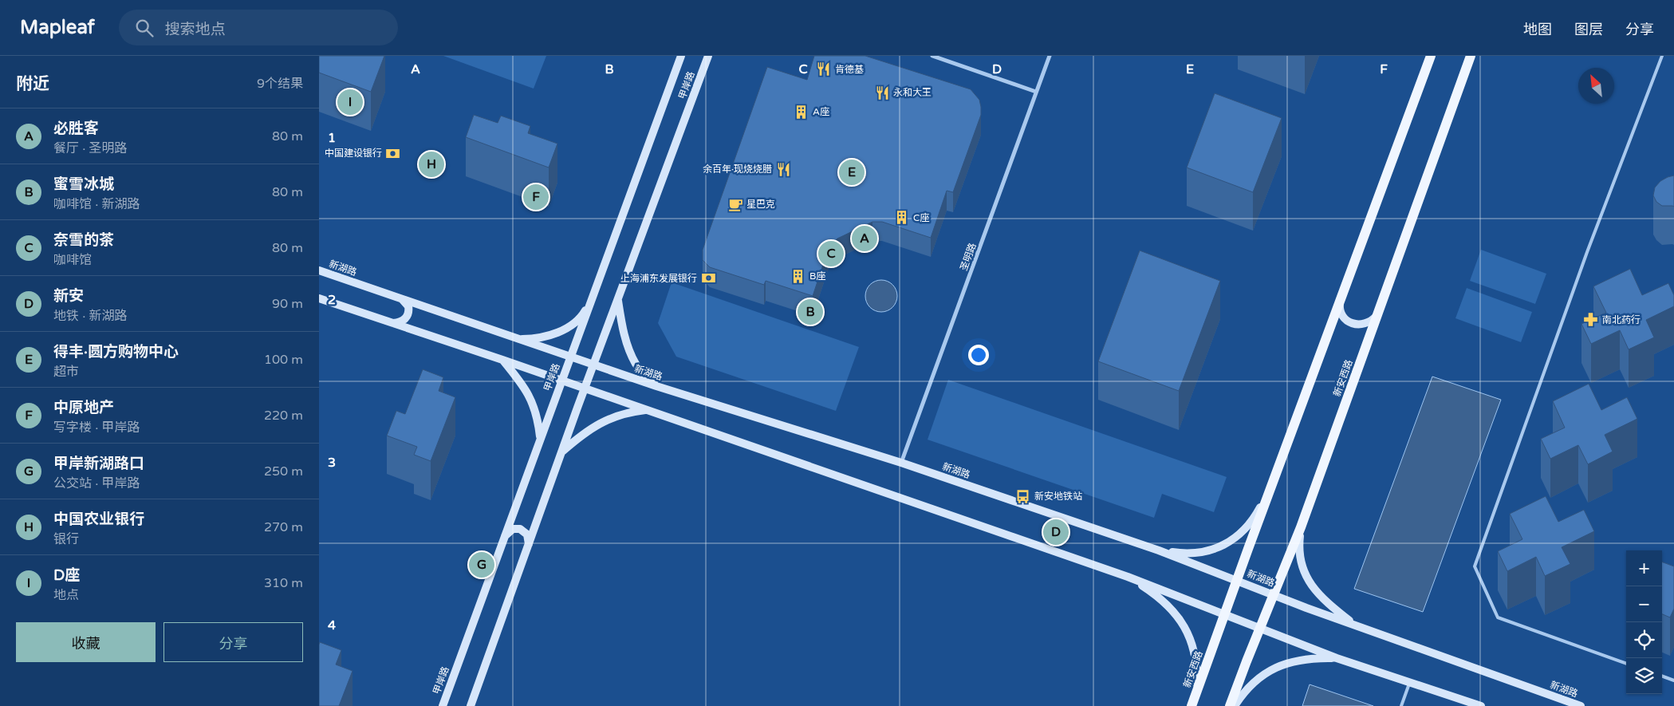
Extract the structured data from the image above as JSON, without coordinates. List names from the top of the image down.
{
  "streets": {
    "main road": ["甲岸路", "新湖路", "新安西路"],
    "street": ["圣明路"]
  },
  "crossings": [
    ["甲岸路", "新湖路"],
    ["圣明路", "新湖路"],
    ["新湖路", "新安西路"]
  ],
  "places": {
    "restaurant": ["肯德基", "永和大王", "余百年·现烧烧腊"],
    "building": ["A座", "C座", "B座"],
    "bank": ["中国建设银行", "上海浦东发展银行"],
    "cafe": ["星巴克"],
    "pharmacy": ["南北药行"],
    "bus stop": ["新安地铁站"]
  },
  "north": "top left",
  "page": {
    "header": "Mapleaf",
    "search": "搜索地点",
    "nav": ["地图", "图层", "分享"],
    "heading": ["附近", "9个结果"],
    "pins": [
      "I",
      "H",
      "E",
      "F",
      "A",
      "C",
      "B",
      "D",
      "G"
    ],
    "list": [
      {
        "mark": "A",
        "name": "必胜客",
        "note": "餐厅 · 圣明路",
        "value": "80 m"
      },
      {
        "mark": "B",
        "name": "蜜雪冰城",
        "note": "咖啡馆 · 新湖路",
        "value": "80 m"
      },
      {
        "mark": "C",
        "name": "奈雪的茶",
        "note": "咖啡馆",
        "value": "80 m"
      },
      {
        "mark": "D",
        "name": "新安",
        "note": "地铁 · 新湖路",
        "value": "90 m"
      },
      {
        "mark": "E",
        "name": "得丰·圆方购物中心",
        "note": "超市",
        "value": "100 m"
      },
      {
        "mark": "F",
        "name": "中原地产",
        "note": "写字楼 · 甲岸路",
        "value": "220 m"
      },
      {
        "mark": "G",
        "name": "甲岸新湖路口",
        "note": "公交站 · 甲岸路",
        "value": "250 m"
      },
      {
        "mark": "H",
        "name": "中国农业银行",
        "note": "银行",
        "value": "270 m"
      },
      {
        "mark": "I",
        "name": "D座",
        "note": "地点",
        "value": "310 m"
      }
    ],
    "map_buttons": ["+", "−"],
    "buttons": ["收藏", "分享"]
  },
  "grid": {
    "columns": [
      "A",
      "B",
      "C",
      "D",
      "E",
      "F"
    ],
    "rows": [
      "1",
      "2",
      "3",
      "4"
    ]
  }
}
